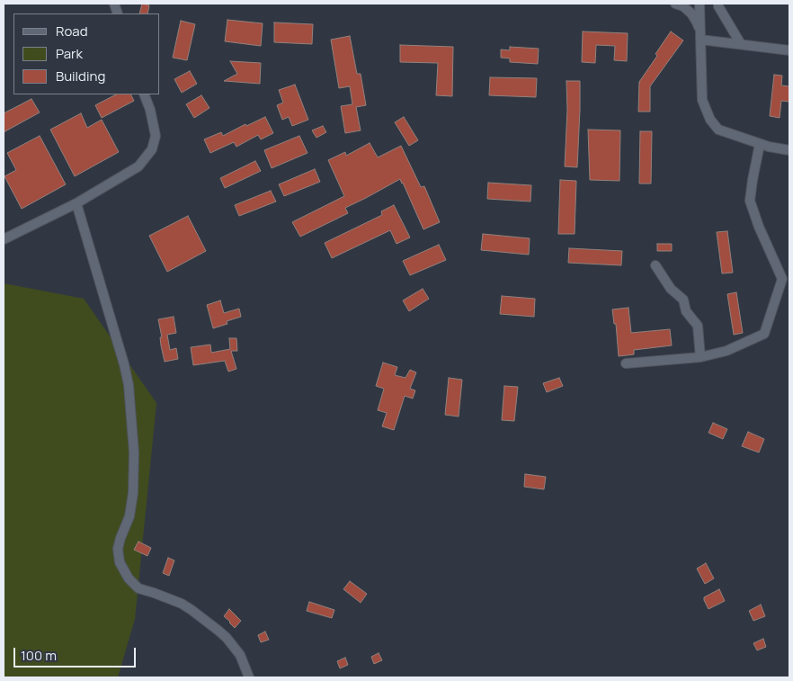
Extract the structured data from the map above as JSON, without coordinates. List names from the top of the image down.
{
  "legend": ["Road", "Park", "Building"],
  "scale_bar": "100 m"
}
